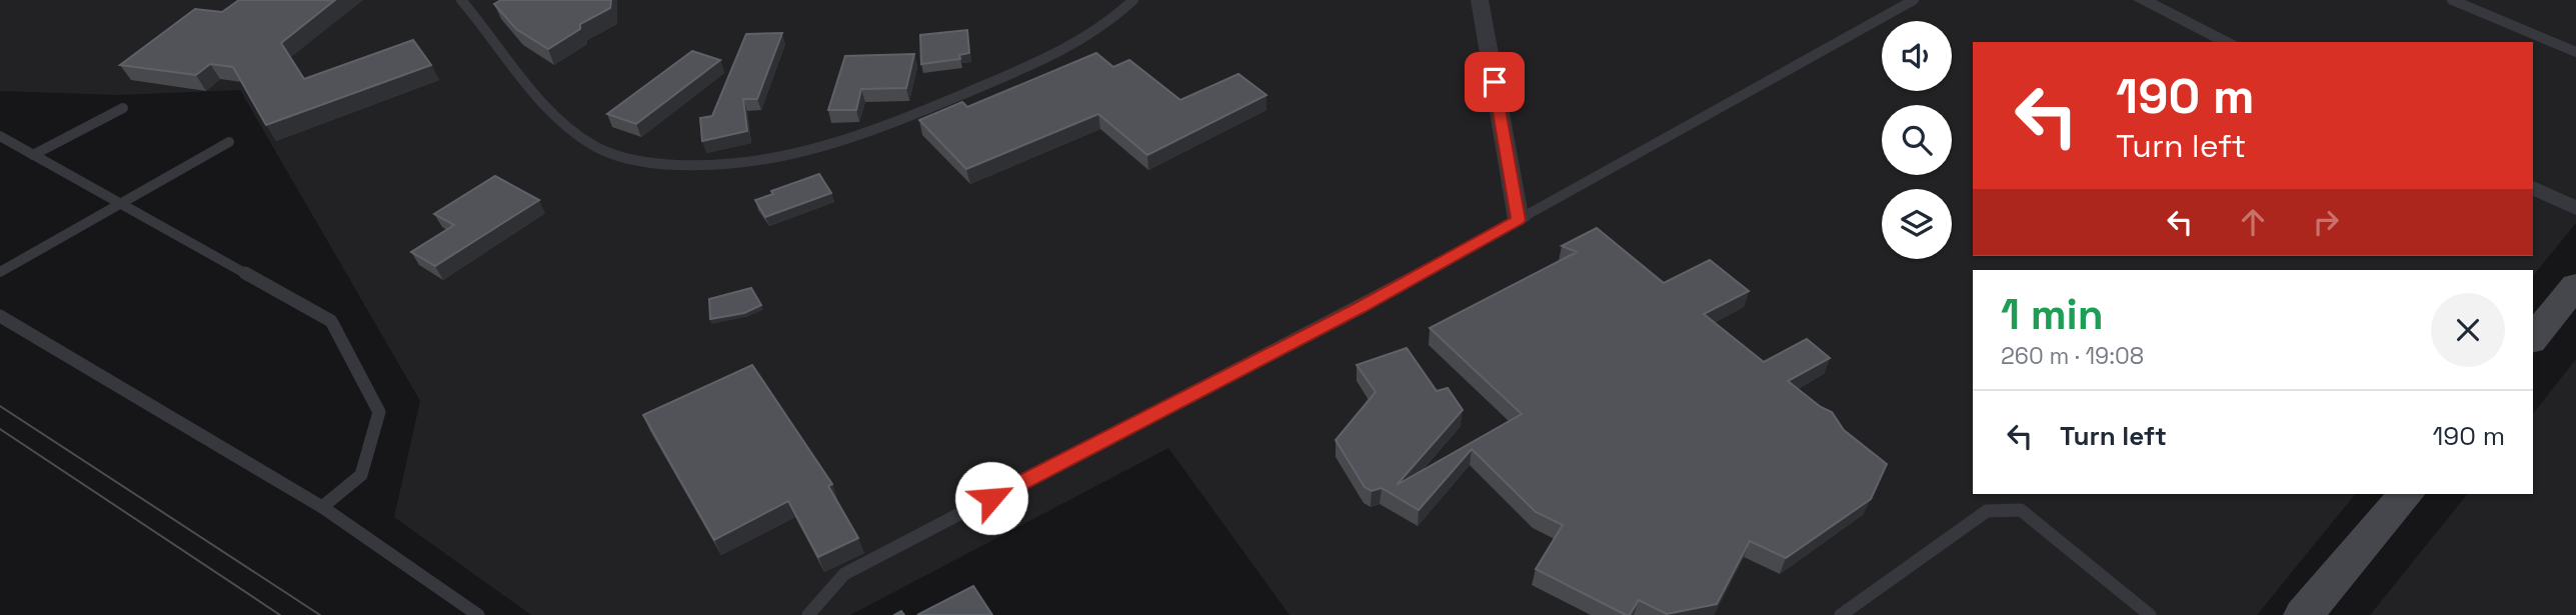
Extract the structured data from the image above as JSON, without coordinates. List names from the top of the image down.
{
  "page": {
    "turn": ["190 m", "Turn left"],
    "heading": ["1 min", "260 m · 19:08"],
    "list": [
      {
        "name": "Turn left",
        "value": "190 m"
      }
    ]
  }
}
